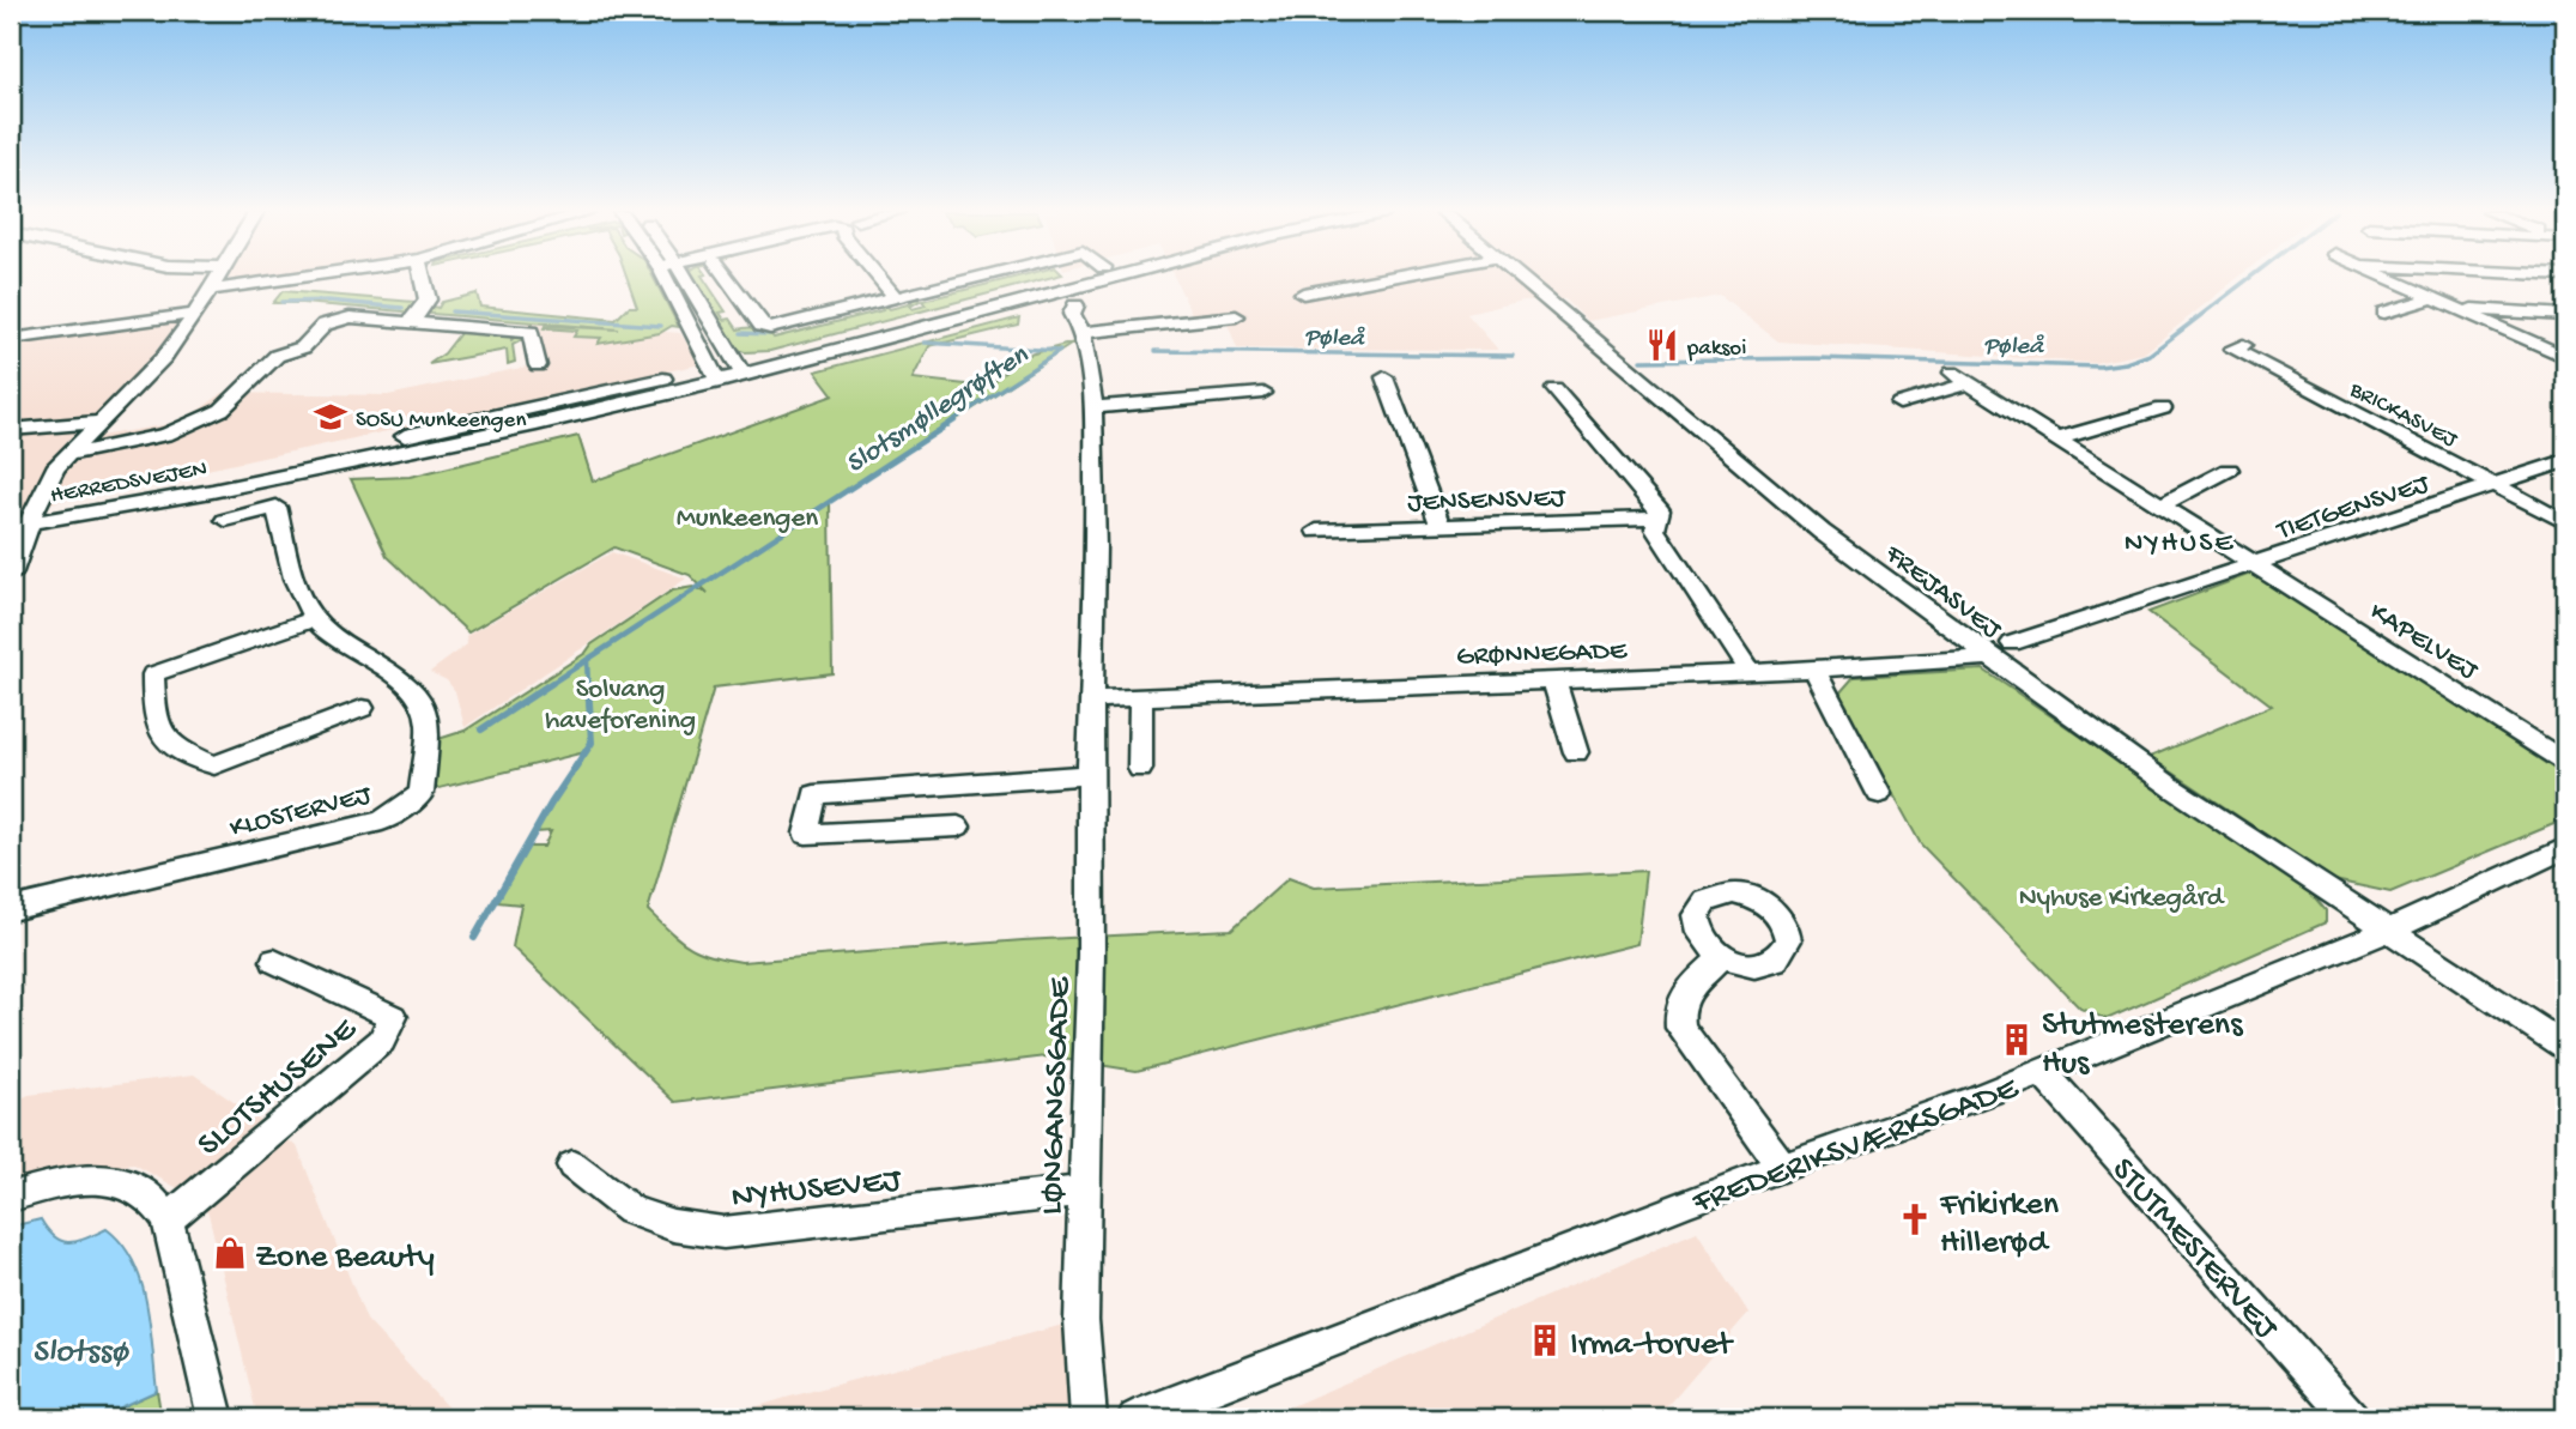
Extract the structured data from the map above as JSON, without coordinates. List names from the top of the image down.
{
  "streets": {
    "street": [
      "BRICKASVEJ",
      "HERREDSVEJEN",
      "JENSENSVEJ",
      "TIETGENSVEJ",
      "FREJASVEJ",
      "KAPELVEJ",
      "GRØNNEGADE",
      "KLOSTERVEJ",
      "SLOTSHUSENE",
      "LØNGANGSGADE",
      "FREDERIKSVÆRKSGADE",
      "NYHUSEVEJ",
      "STUTMESTERVEJ"
    ]
  },
  "crossings": [
    ["BRICKASVEJ", "TIETGENSVEJ"],
    ["TIETGENSVEJ", "KAPELVEJ"],
    ["FREJASVEJ", "GRØNNEGADE"],
    ["FREJASVEJ", "FREDERIKSVÆRKSGADE"],
    ["GRØNNEGADE", "LØNGANGSGADE"],
    ["LØNGANGSGADE", "NYHUSEVEJ"],
    ["FREDERIKSVÆRKSGADE", "STUTMESTERVEJ"]
  ],
  "districts": ["NYHUSE"],
  "water": ["Pøleå", "Slotsmøllegrøften", "Slotssø"],
  "parks": ["Munkeengen", "Solvang haveforening", "Nyhuse Kirkegård"],
  "places": {
    "restaurant": ["paksoi"],
    "school or university": ["SOSU Munkeengen"],
    "building": ["Stutmesterens Hus", "Irma-torvet"],
    "church": ["Frikirken Hillerød"],
    "shop": ["Zone Beauty"]
  }
}
